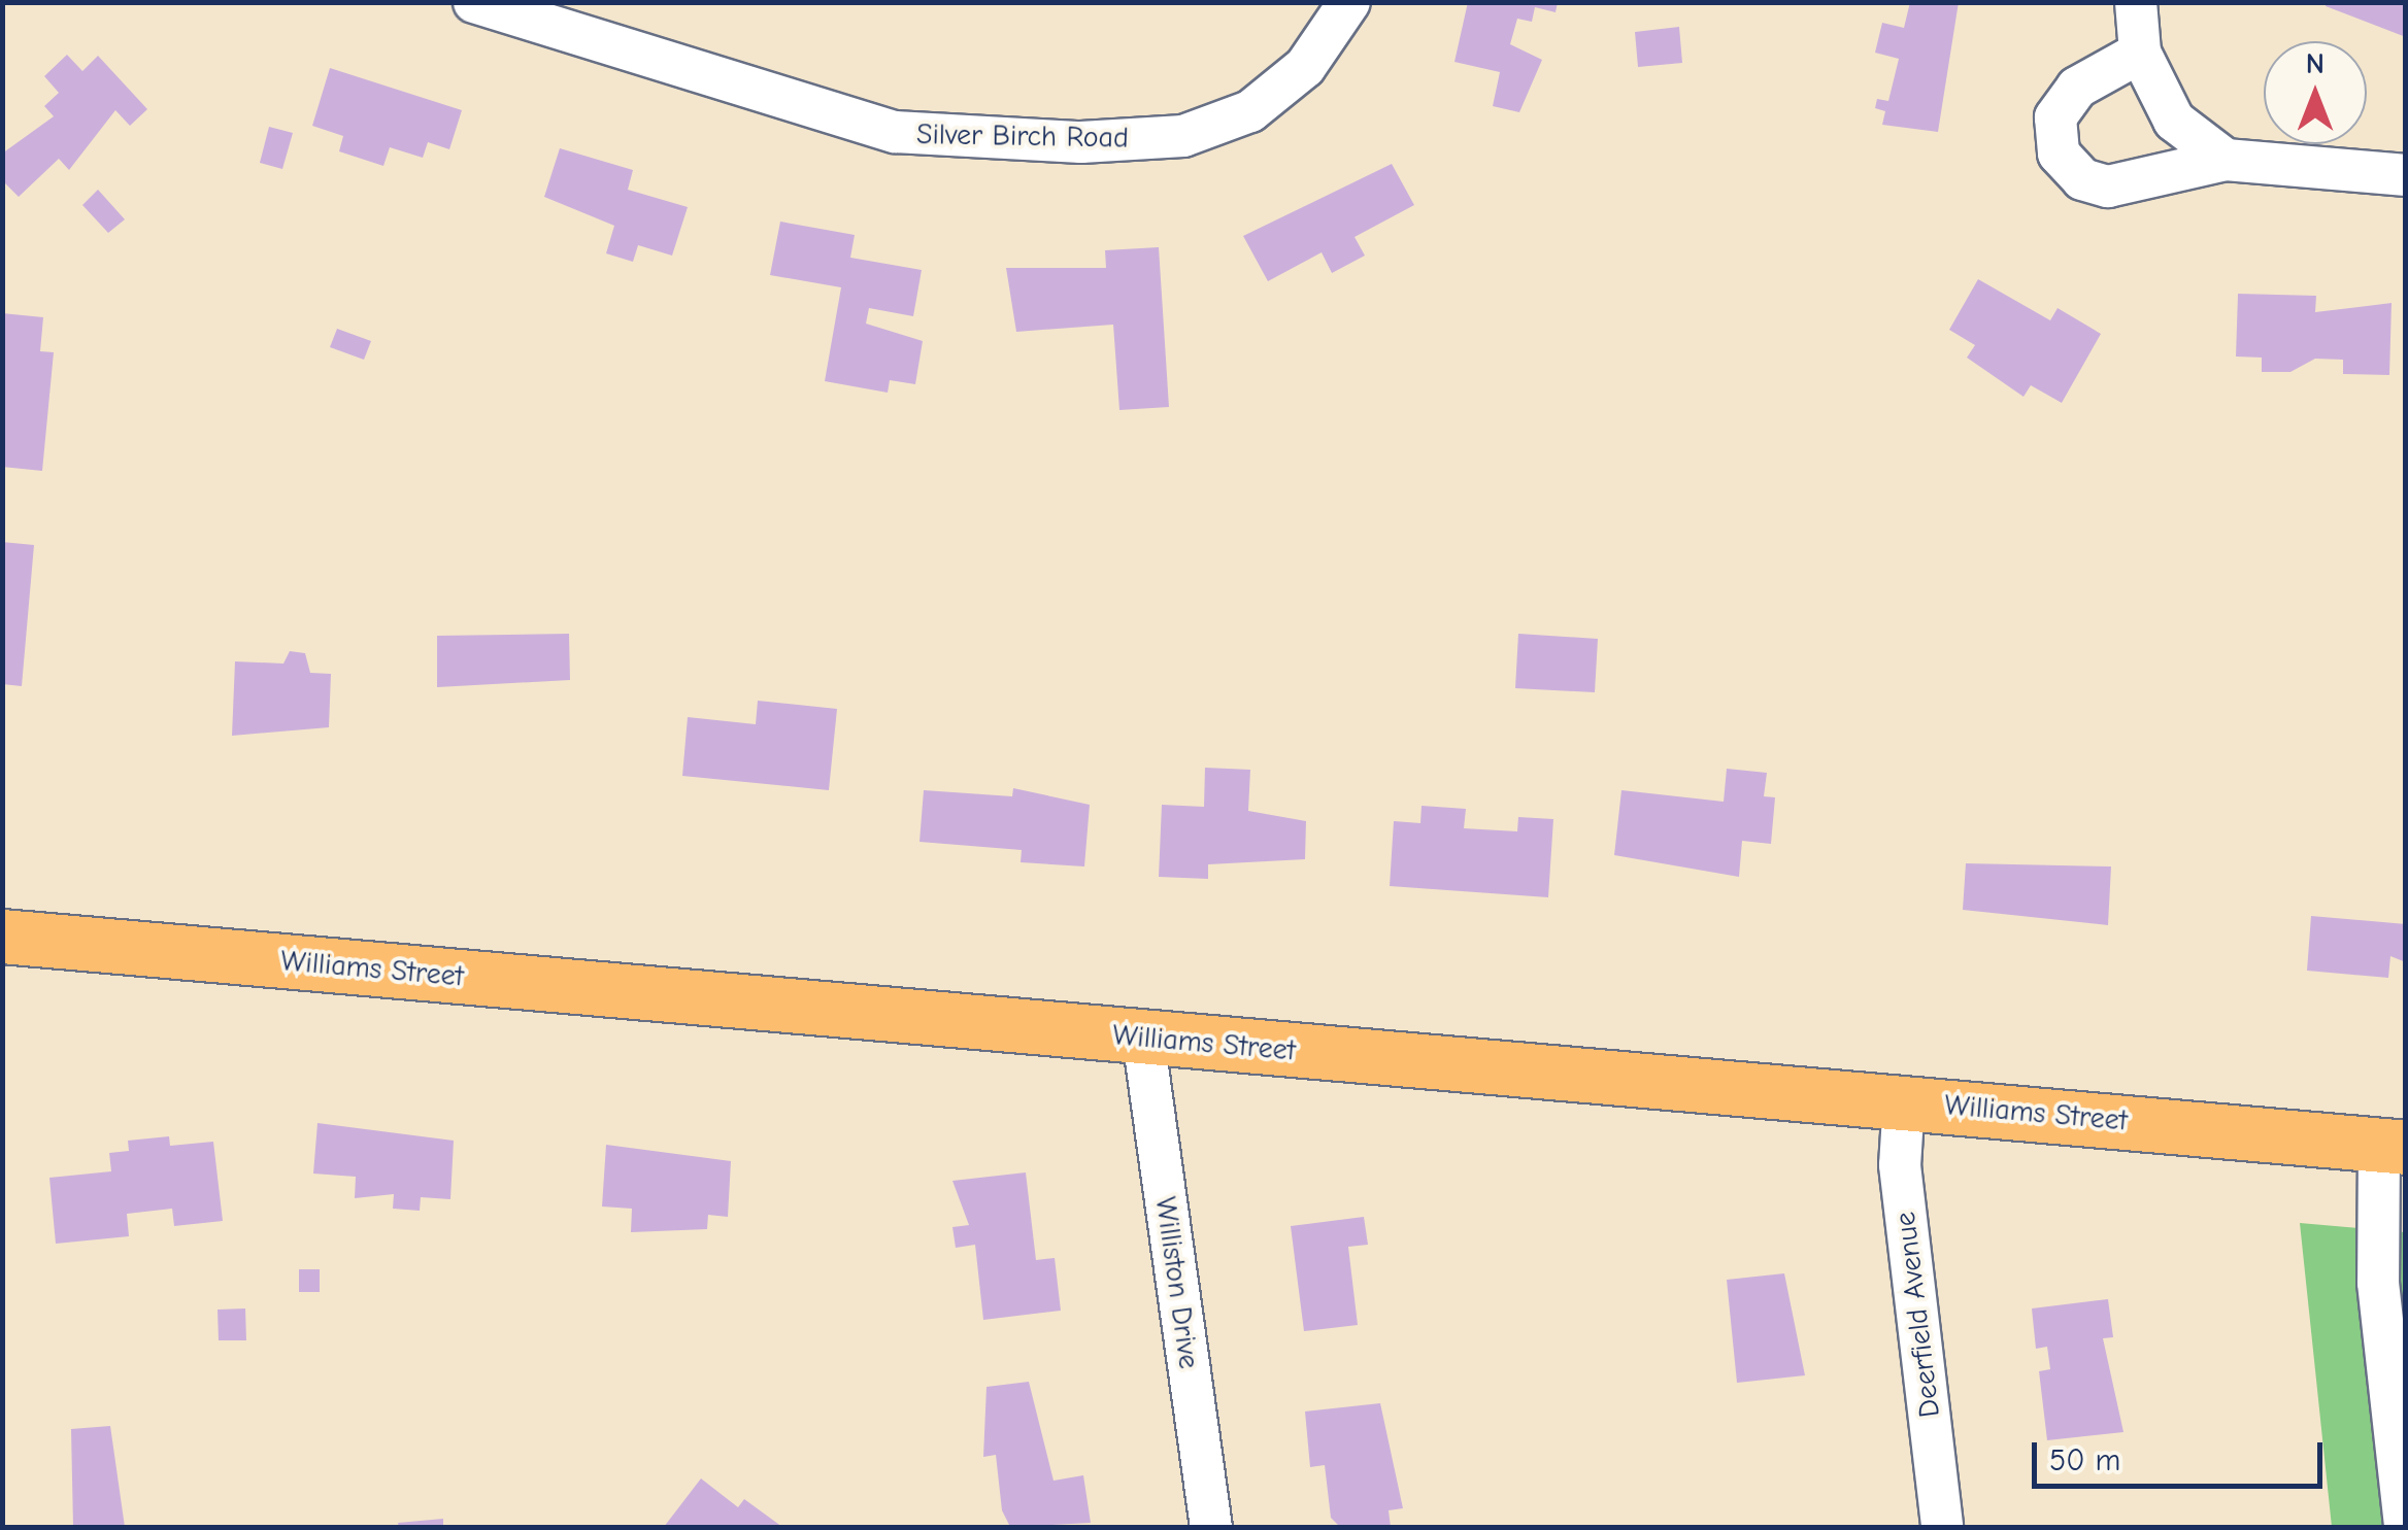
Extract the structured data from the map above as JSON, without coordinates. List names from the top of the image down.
{
  "streets": {
    "main road": ["Williams Street"],
    "street": ["Silver Birch Road", "Williston Drive", "Deerfield Avenue"]
  },
  "crossings": [
    ["Williams Street", "Williston Drive"],
    ["Williams Street", "Deerfield Avenue"]
  ],
  "scale_bar": "50 m",
  "north": "top"
}
